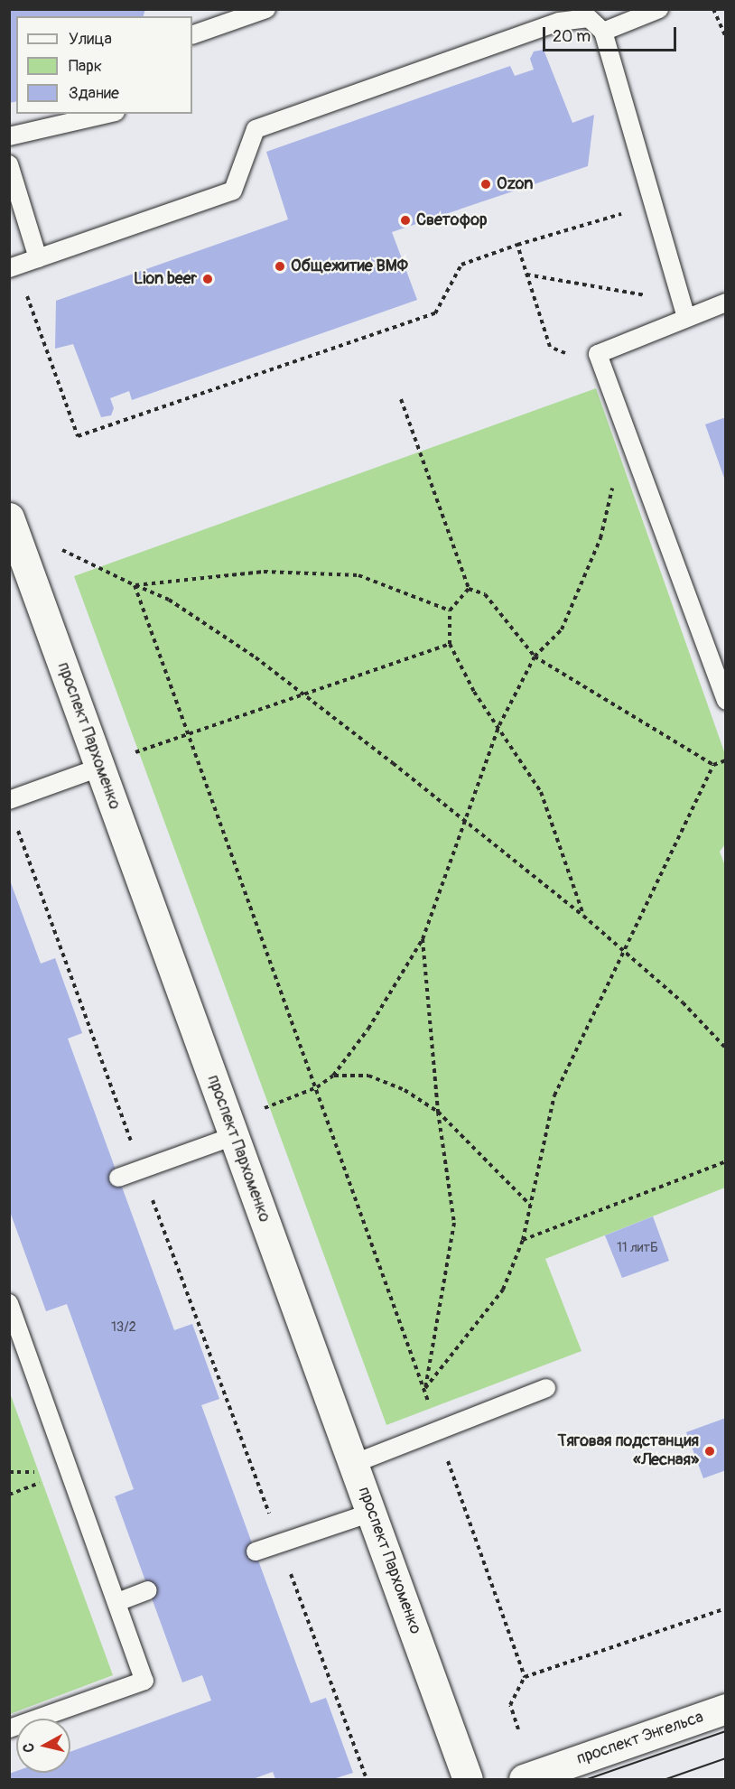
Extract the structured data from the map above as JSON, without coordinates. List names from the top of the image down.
{
  "streets": {
    "street": ["проспект Пархоменко", "проспект Энгельса"]
  },
  "places": [
    "Ozon",
    "Светофор",
    "Общежитие ВМФ",
    "Lion beer",
    "Тяговая подстанция «Лесная»"
  ],
  "house_numbers": ["11 литБ", "13/2"],
  "legend": ["Улица", "Парк", "Здание"],
  "scale_bar": "20 m",
  "north": "left"
}
